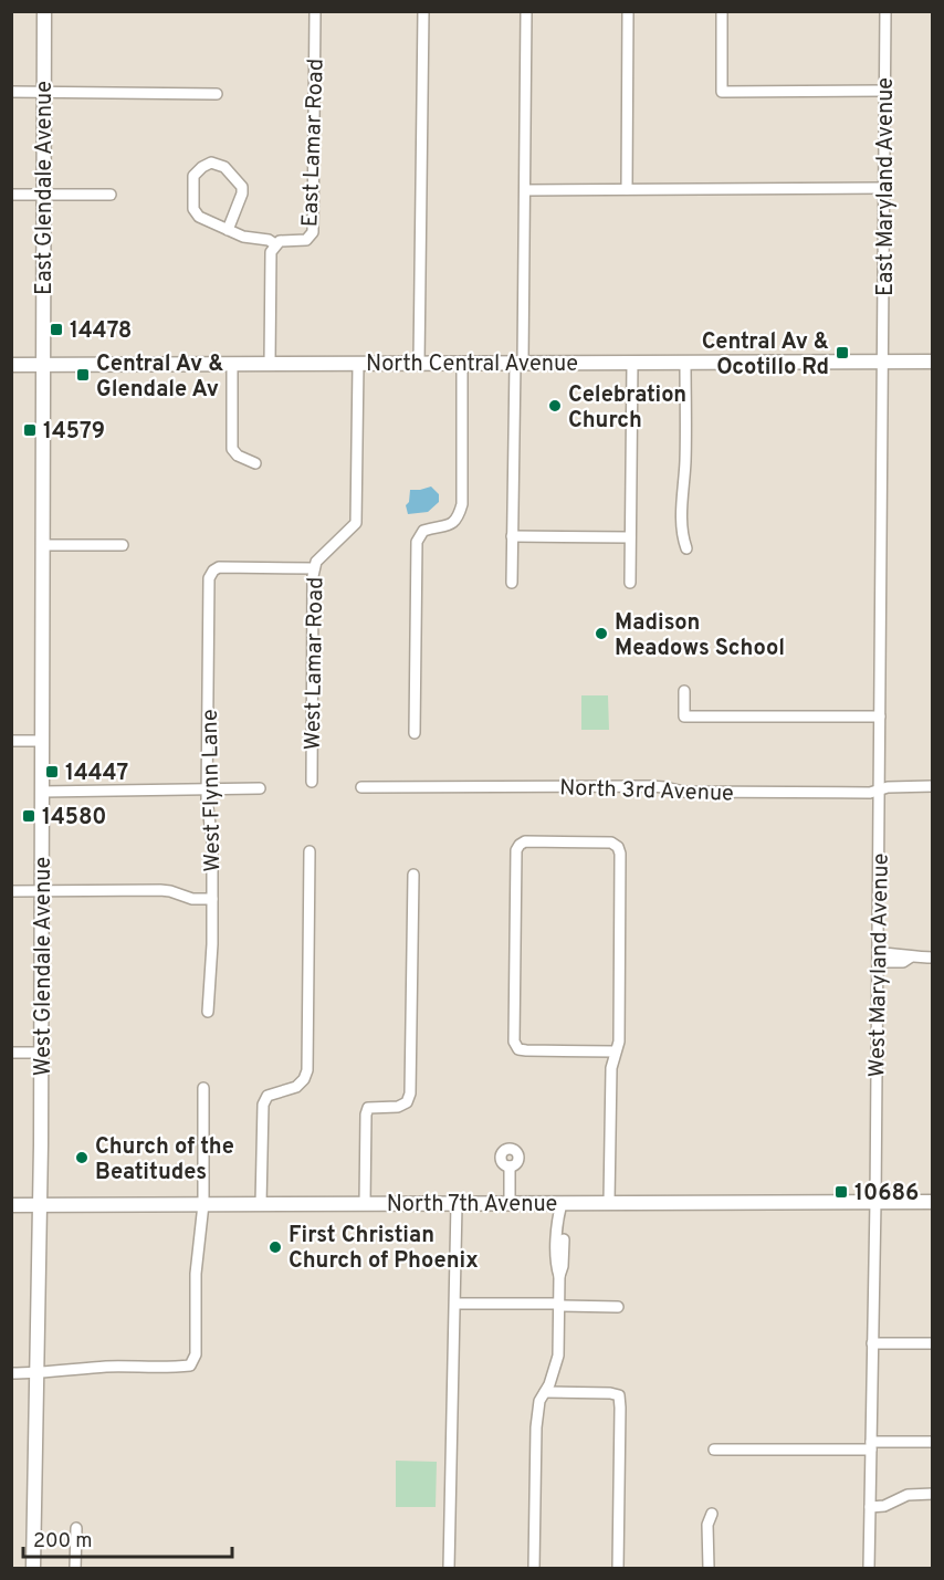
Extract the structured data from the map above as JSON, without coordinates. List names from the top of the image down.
{
  "streets": {
    "main road": [
      "East Glendale Avenue",
      "North Central Avenue",
      "West Glendale Avenue",
      "North 7th Avenue"
    ],
    "street": [
      "East Lamar Road",
      "East Maryland Avenue",
      "West Lamar Road",
      "North 3rd Avenue",
      "West Flynn Lane",
      "West Maryland Avenue"
    ]
  },
  "crossings": [
    ["East Lamar Road", "North Central Avenue"],
    ["East Maryland Avenue", "North Central Avenue"],
    ["East Maryland Avenue", "West Maryland Avenue"],
    ["East Glendale Avenue", "North Central Avenue"],
    ["East Glendale Avenue", "West Glendale Avenue"],
    ["North Central Avenue", "West Lamar Road"],
    ["North Central Avenue", "West Maryland Avenue"],
    ["North Central Avenue", "West Glendale Avenue"],
    ["West Lamar Road", "West Flynn Lane"],
    ["North 3rd Avenue", "West Maryland Avenue"],
    ["West Maryland Avenue", "North 7th Avenue"],
    ["West Glendale Avenue", "North 7th Avenue"]
  ],
  "places": {
    "transit": [
      "14478",
      "Central Av & Ocotillo Rd",
      "Central Av & Glendale Av",
      "14579",
      "14447",
      "14580",
      "10686"
    ],
    "other": [
      "Celebration Church",
      "Madison Meadows School",
      "Church of the Beatitudes",
      "First Christian Church of Phoenix"
    ]
  },
  "scale_bar": "200 m"
}
